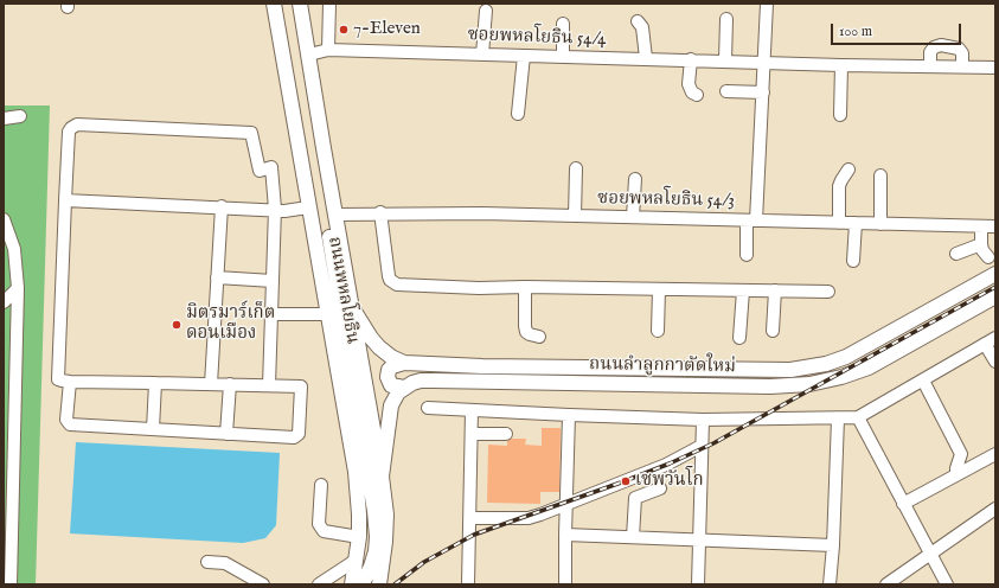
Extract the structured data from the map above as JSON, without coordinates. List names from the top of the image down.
{
  "streets": {
    "main road": ["ถนนพหลโยธิน", "ถนนลำลูกกาตัดใหม่"],
    "street": ["ซอยพหลโยธิน 54/4", "ซอยพหลโยธิน 54/3"]
  },
  "crossings": [
    ["ซอยพหลโยธิน 54/4", "ถนนพหลโยธิน"],
    ["ซอยพหลโยธิน 54/3", "ถนนพหลโยธิน"],
    ["ถนนพหลโยธิน", "ถนนลำลูกกาตัดใหม่"]
  ],
  "places": ["7-Eleven", "มิตรมาร์เก็ต ดอนเมือง", "เซพวันโก"],
  "scale_bar": "100 m"
}
